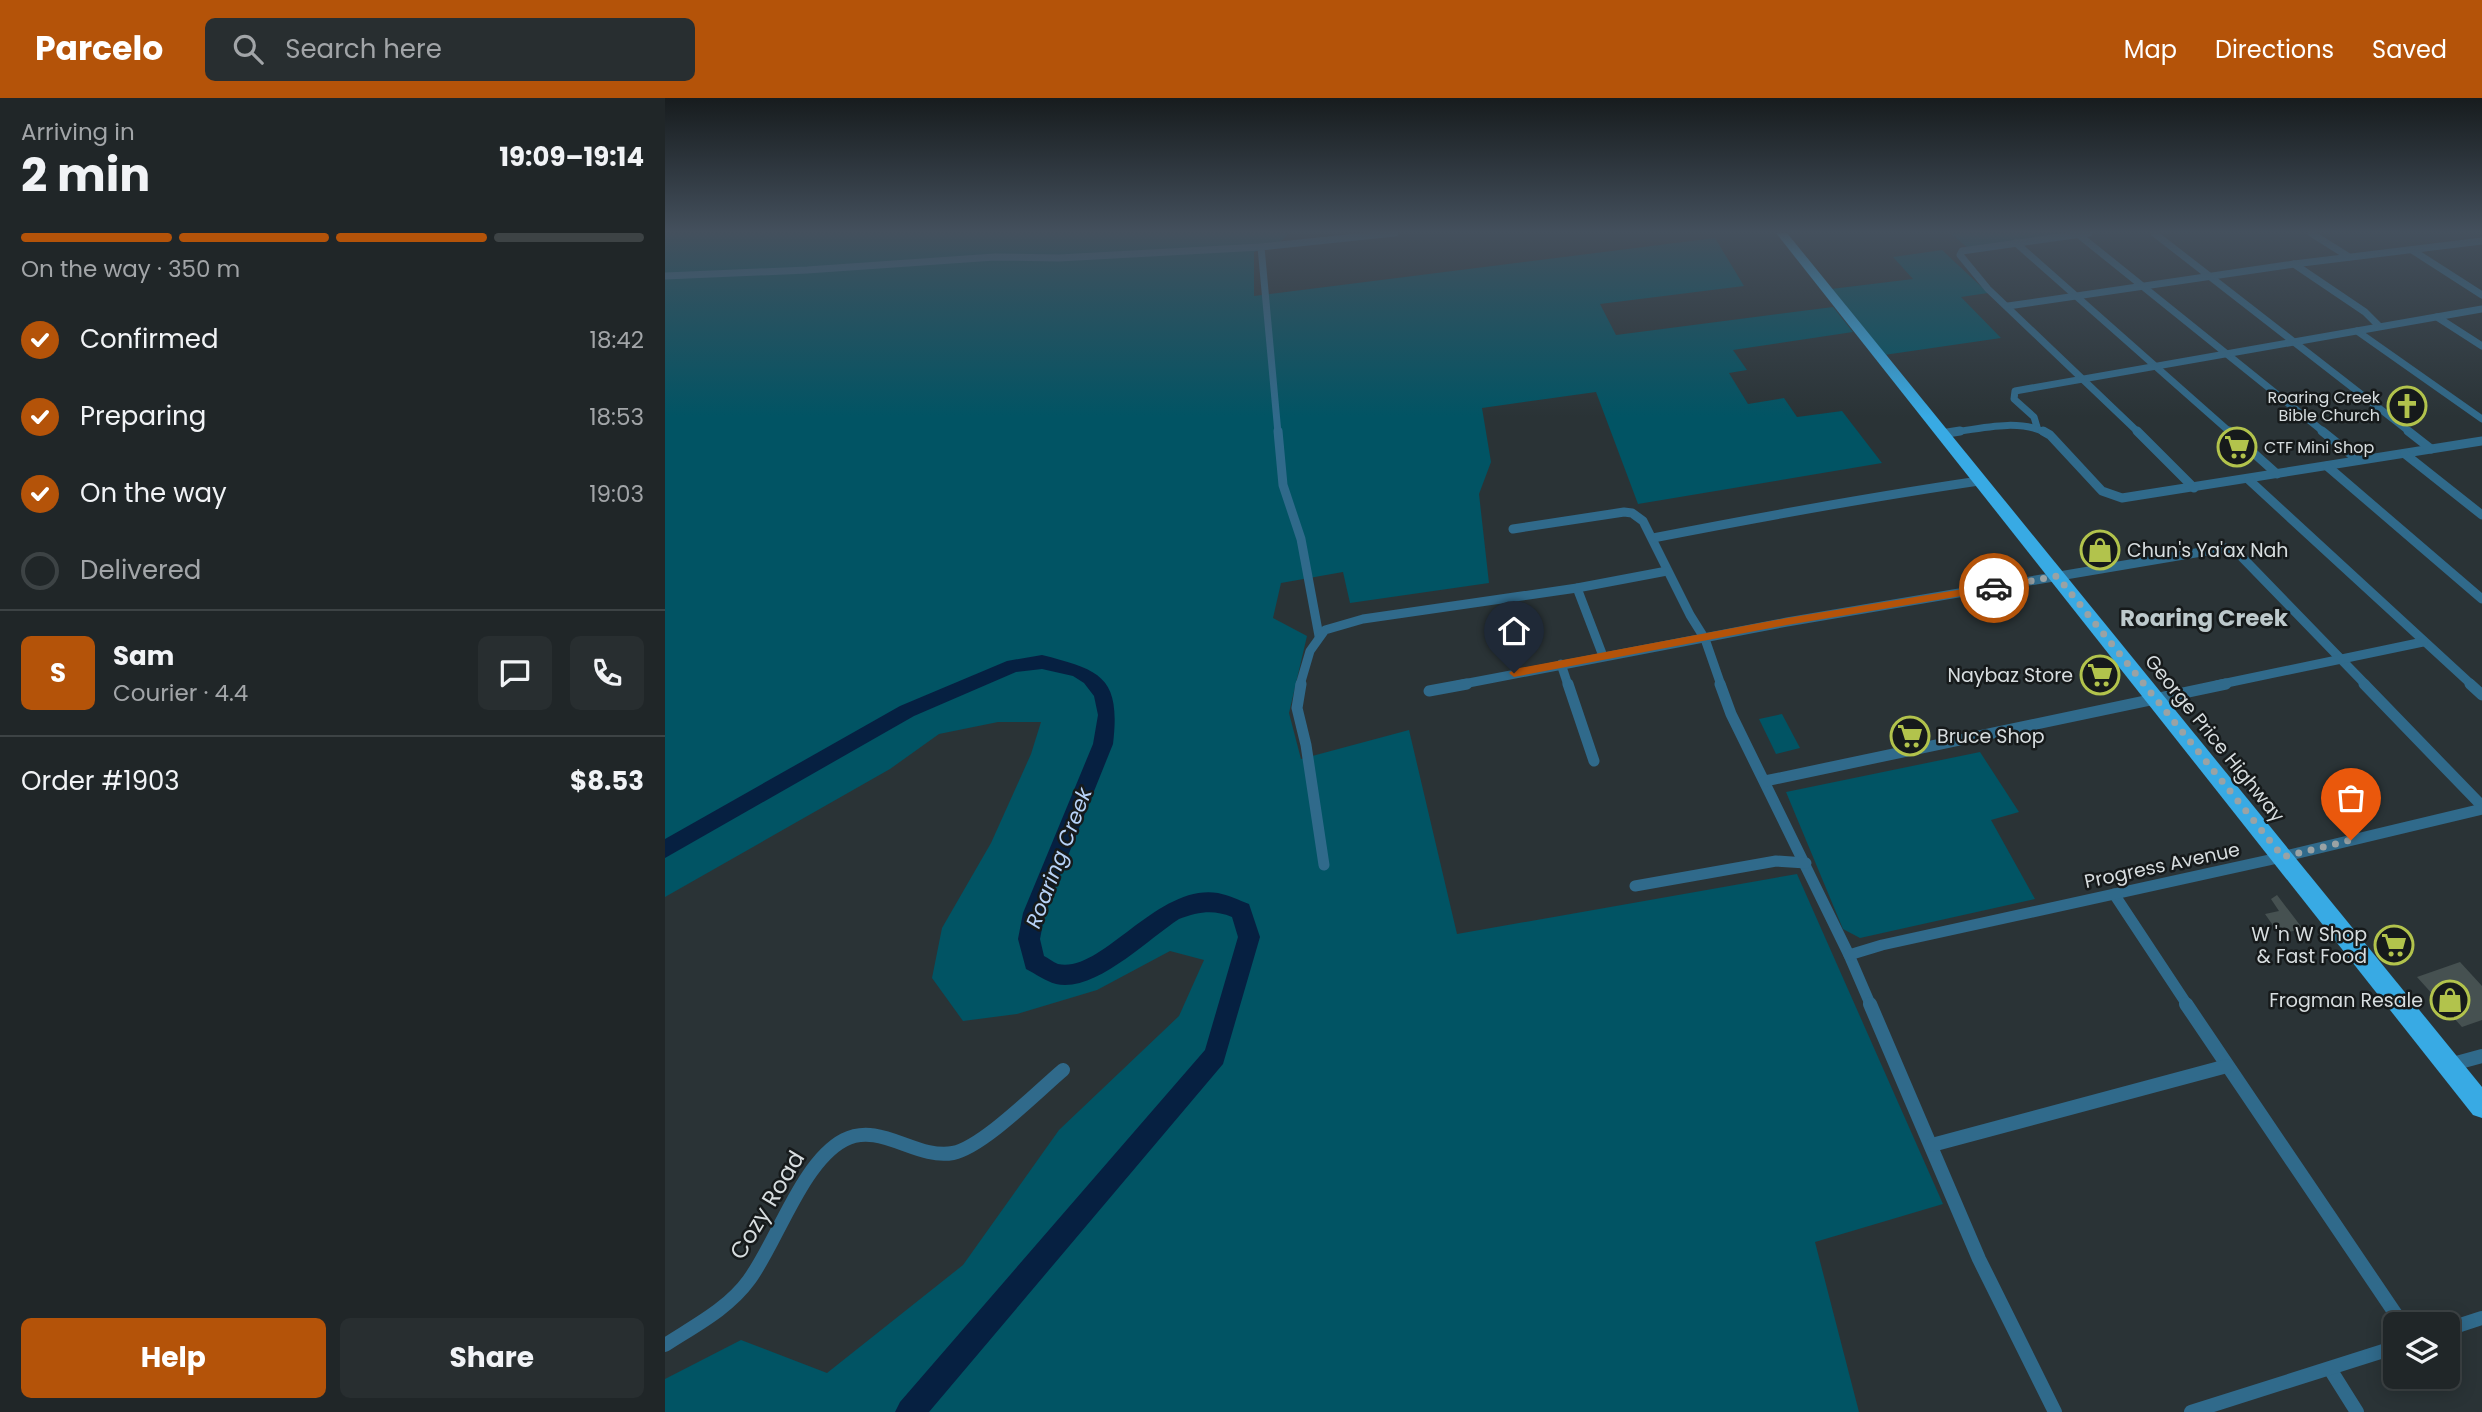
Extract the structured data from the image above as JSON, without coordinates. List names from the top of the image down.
{
  "streets": {
    "highway": ["George Price Highway"],
    "street": ["Progress Avenue", "Cozy Road"]
  },
  "crossings": [
    ["George Price Highway", "Progress Avenue"]
  ],
  "districts": ["Roaring Creek"],
  "water": ["Roaring Creek"],
  "places": {
    "church": ["Roaring Creek Bible Church"],
    "supermarket": [
      "CTF Mini Shop",
      "Naybaz Store",
      "Bruce Shop",
      "W 'n W Shop & Fast Food"
    ],
    "shop": ["Chun's Ya'ax Nah", "Frogman Resale"]
  },
  "page": {
    "header": "Parcelo",
    "search": "Search here",
    "nav": ["Map", "Directions", "Saved"],
    "heading": ["2 min", "Arriving in", "19:09–19:14"],
    "panel": [
      "Sam",
      "Courier · 4.4",
      "Order #1903",
      "$8.53"
    ],
    "bar": "On the way · 350 m",
    "list": [
      ["Confirmed", "18:42"],
      ["Preparing", "18:53"],
      ["On the way", "19:03"],
      "Delivered"
    ],
    "round": "S",
    "buttons": ["Help", "Share"]
  }
}
